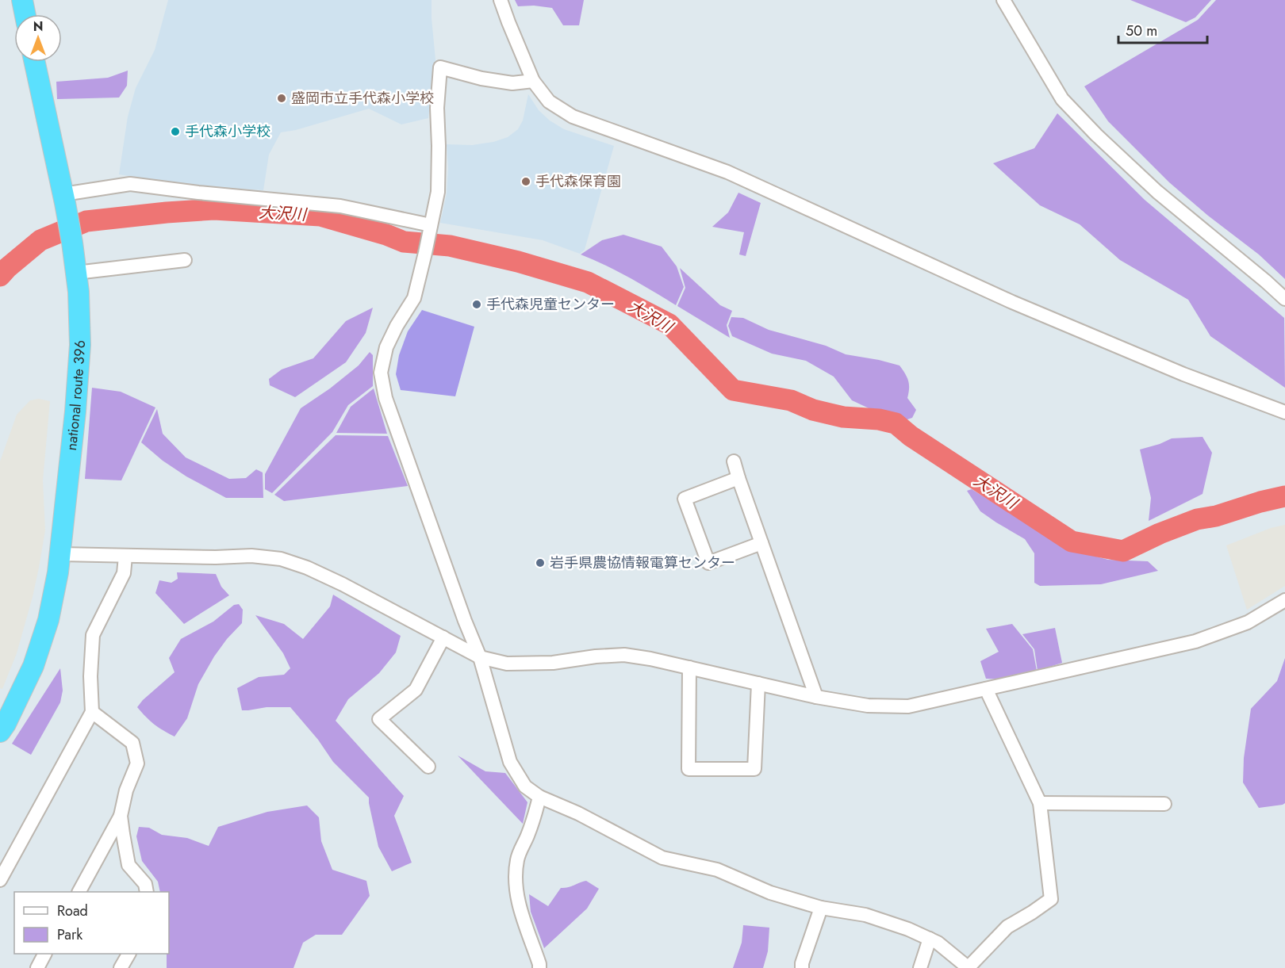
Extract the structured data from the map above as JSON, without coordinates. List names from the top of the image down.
{
  "streets": {
    "highway": ["national route 396"]
  },
  "water": ["大沢川"],
  "places": [
    "盛岡市立手代森小学校",
    "手代森小学校",
    "手代森保育園",
    "手代森児童センター",
    "岩手県農協情報電算センター"
  ],
  "legend": ["Road", "Park"],
  "scale_bar": "50 m",
  "north": "top"
}
